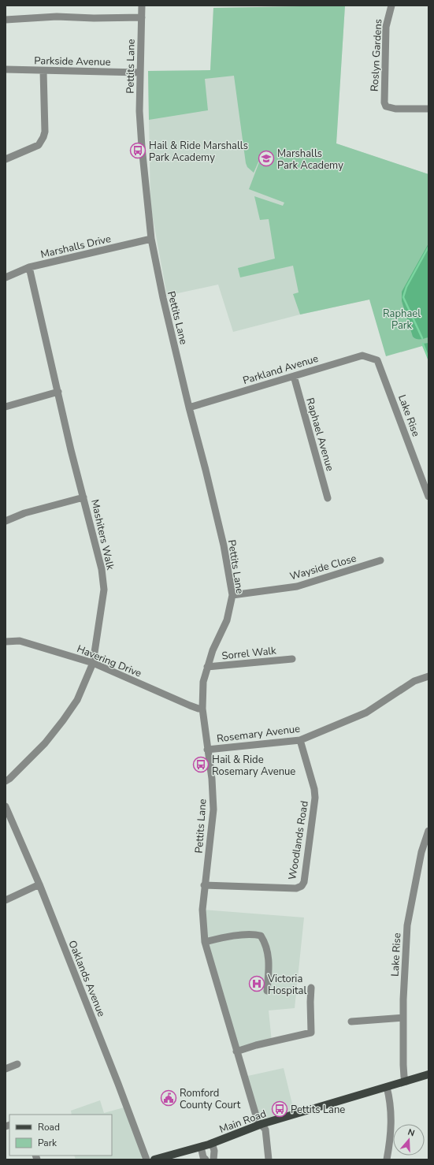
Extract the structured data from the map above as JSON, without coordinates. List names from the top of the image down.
{
  "streets": {
    "main road": ["Main Road"],
    "street": [
      "Roslyn Gardens",
      "Parkside Avenue",
      "Pettits Lane",
      "Marshalls Drive",
      "Parkland Avenue",
      "Lake Rise",
      "Raphael Avenue",
      "Mashiters Walk",
      "Wayside Close",
      "Sorrel Walk",
      "Havering Drive",
      "Rosemary Avenue",
      "Woodlands Road",
      "Oaklands Avenue"
    ]
  },
  "crossings": [
    ["Parkside Avenue", "Pettits Lane"],
    ["Pettits Lane", "Marshalls Drive"],
    ["Pettits Lane", "Parkland Avenue"],
    ["Pettits Lane", "Wayside Close"],
    ["Pettits Lane", "Sorrel Walk"],
    ["Pettits Lane", "Havering Drive"],
    ["Pettits Lane", "Rosemary Avenue"],
    ["Pettits Lane", "Woodlands Road"],
    ["Pettits Lane", "Main Road"],
    ["Marshalls Drive", "Mashiters Walk"],
    ["Parkland Avenue", "Lake Rise"],
    ["Parkland Avenue", "Raphael Avenue"],
    ["Lake Rise", "Main Road"],
    ["Mashiters Walk", "Havering Drive"],
    ["Rosemary Avenue", "Woodlands Road"]
  ],
  "parks": ["Raphael Park"],
  "places": {
    "bus stop": ["Hail & Ride Marshalls Park Academy", "Hail & Ride Rosemary Avenue", "Pettits Lane"],
    "school or university": ["Marshalls Park Academy"],
    "hospital": ["Victoria Hospital"],
    "public building": ["Romford County Court"]
  },
  "legend": ["Road", "Park"],
  "north": "top"
}
